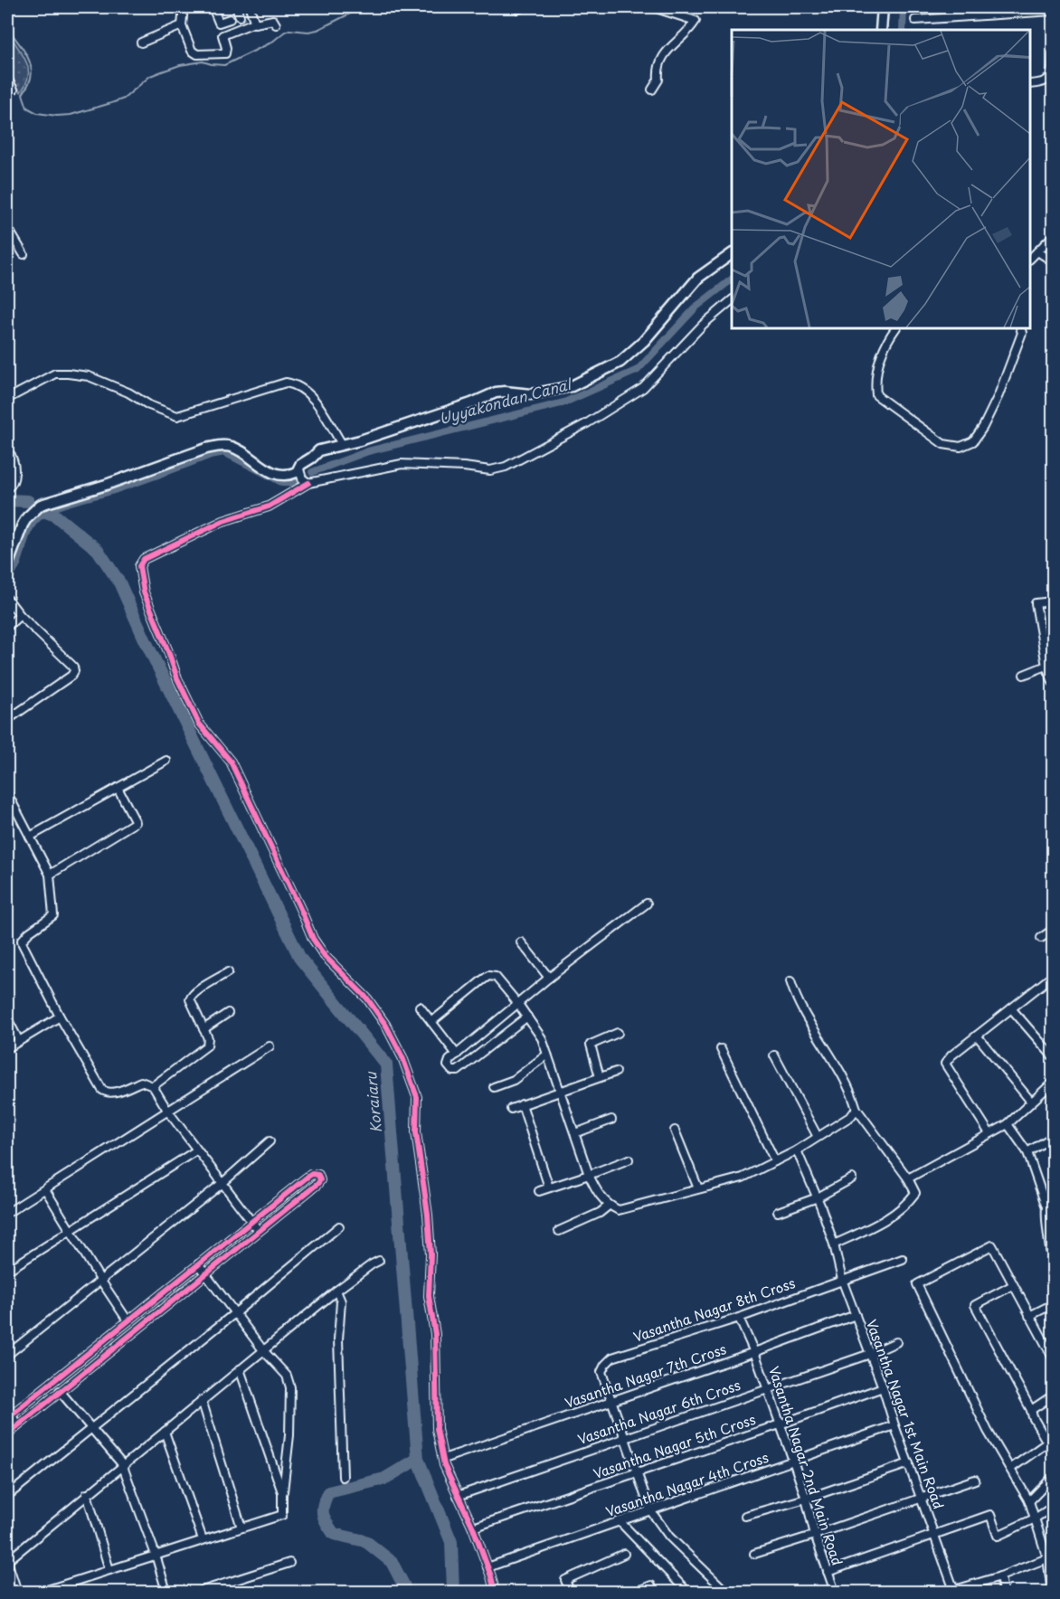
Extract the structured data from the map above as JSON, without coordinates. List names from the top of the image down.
{
  "streets": {
    "street": [
      "Vasantha Nagar 8th Cross",
      "Vasantha Nagar 7th Cross",
      "Vasantha Nagar 6th Cross",
      "Vasantha Nagar 1st Main Road",
      "Vasantha Nagar 5th Cross",
      "Vasantha Nagar 2nd Main Road",
      "Vasantha Nagar 4th Cross"
    ]
  },
  "crossings": [
    ["Vasantha Nagar 8th Cross", "Vasantha Nagar 7th Cross"],
    ["Vasantha Nagar 8th Cross", "Vasantha Nagar 1st Main Road"],
    ["Vasantha Nagar 8th Cross", "Vasantha Nagar 2nd Main Road"],
    ["Vasantha Nagar 7th Cross", "Vasantha Nagar 1st Main Road"],
    ["Vasantha Nagar 7th Cross", "Vasantha Nagar 2nd Main Road"],
    ["Vasantha Nagar 6th Cross", "Vasantha Nagar 1st Main Road"],
    ["Vasantha Nagar 6th Cross", "Vasantha Nagar 2nd Main Road"],
    ["Vasantha Nagar 1st Main Road", "Vasantha Nagar 5th Cross"],
    ["Vasantha Nagar 1st Main Road", "Vasantha Nagar 4th Cross"],
    ["Vasantha Nagar 5th Cross", "Vasantha Nagar 2nd Main Road"],
    ["Vasantha Nagar 2nd Main Road", "Vasantha Nagar 4th Cross"]
  ],
  "water": ["Uyyakondan Canal", "Koraiaru"]
}
